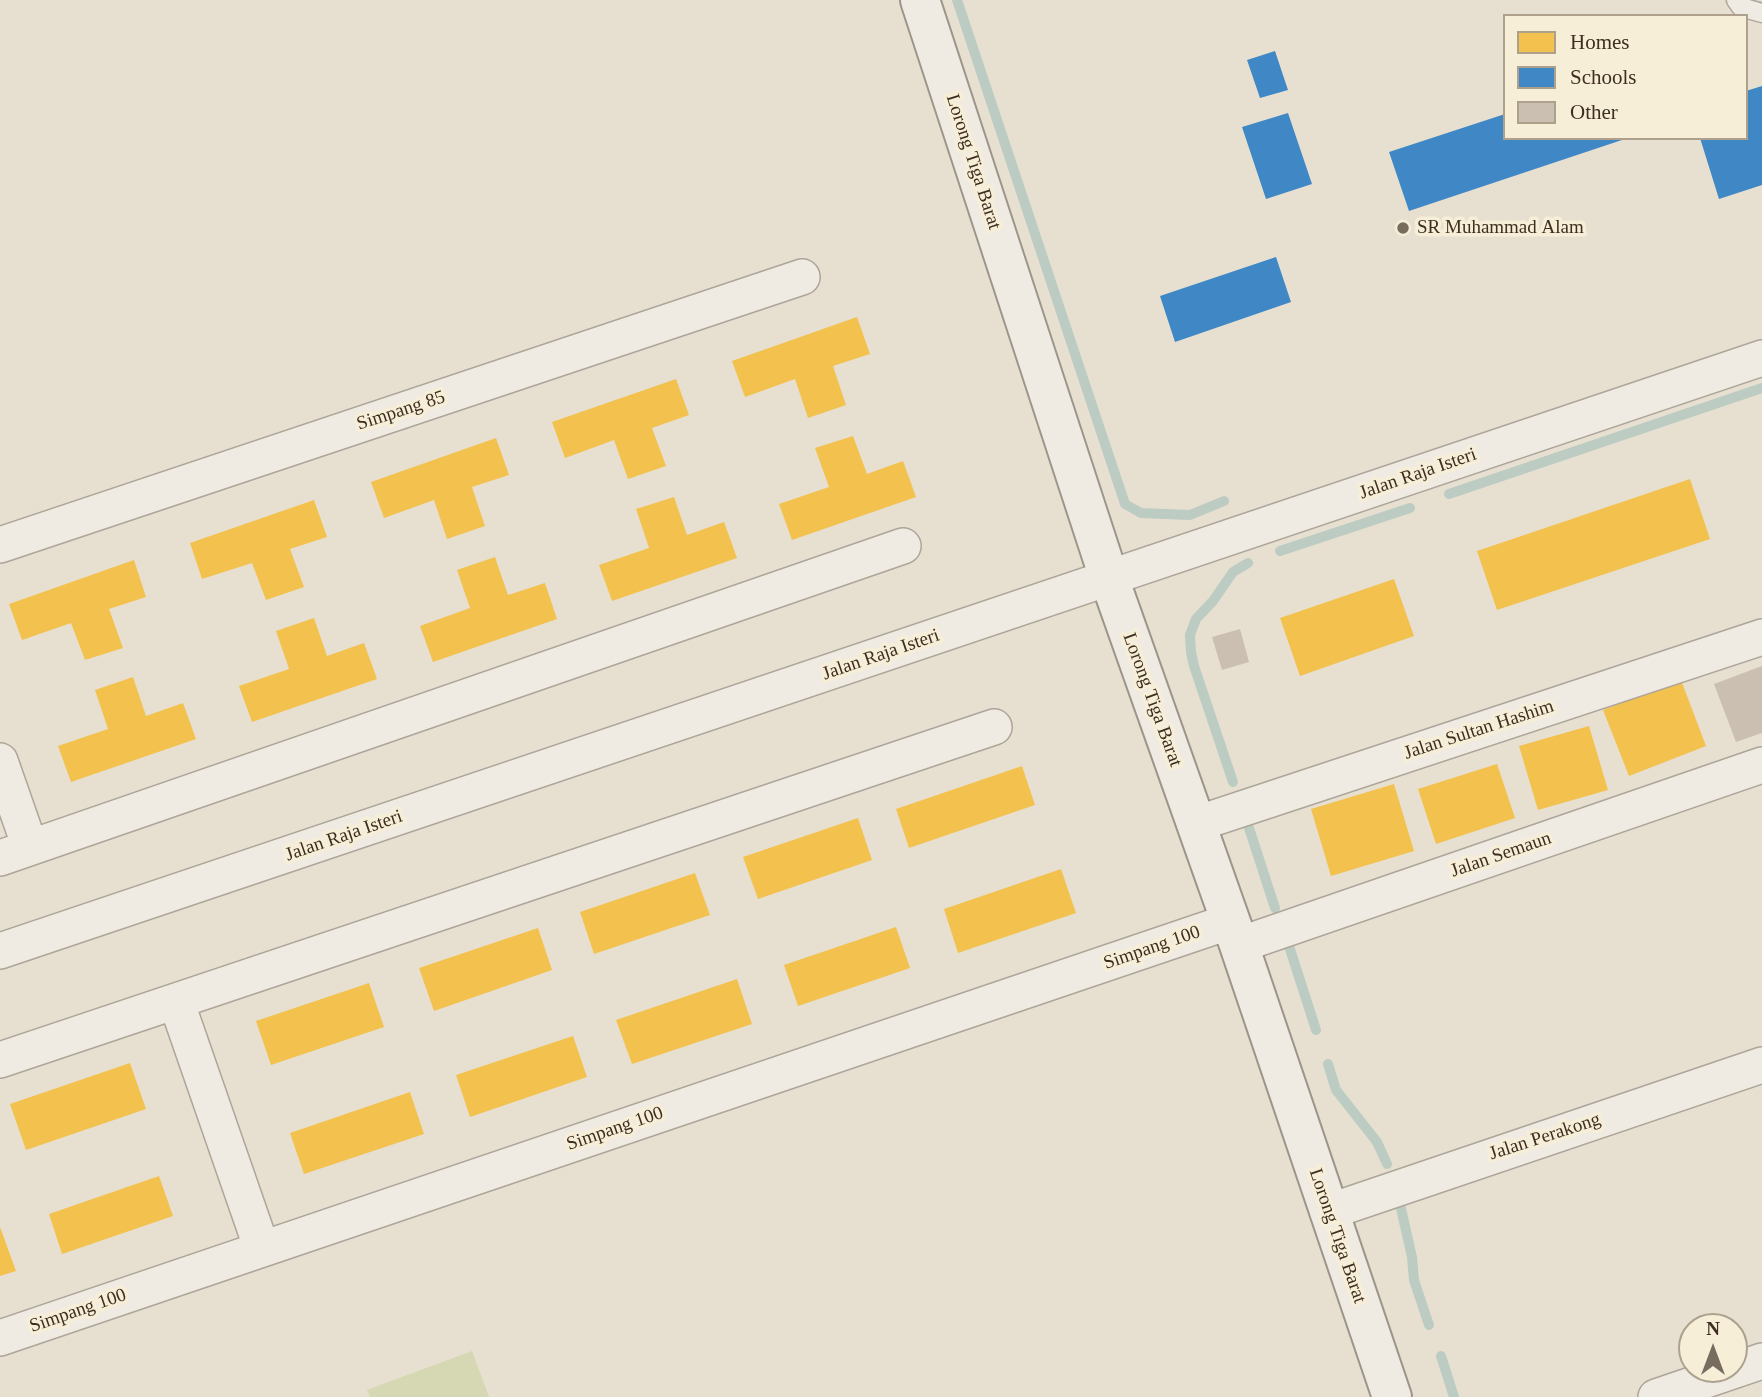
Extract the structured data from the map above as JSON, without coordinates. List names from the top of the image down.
{
  "streets": {
    "main road": ["Lorong Tiga Barat"],
    "street": [
      "Simpang 85",
      "Jalan Raja Isteri",
      "Jalan Sultan Hashim",
      "Jalan Semaun",
      "Simpang 100",
      "Jalan Perakong"
    ]
  },
  "crossings": [
    ["Lorong Tiga Barat", "Jalan Raja Isteri"],
    ["Lorong Tiga Barat", "Jalan Sultan Hashim"],
    ["Lorong Tiga Barat", "Jalan Semaun"],
    ["Lorong Tiga Barat", "Simpang 100"],
    ["Lorong Tiga Barat", "Jalan Perakong"],
    ["Jalan Semaun", "Simpang 100"]
  ],
  "places": ["SR Muhammad Alam"],
  "legend": ["Homes", "Schools", "Other"],
  "north": "top"
}
